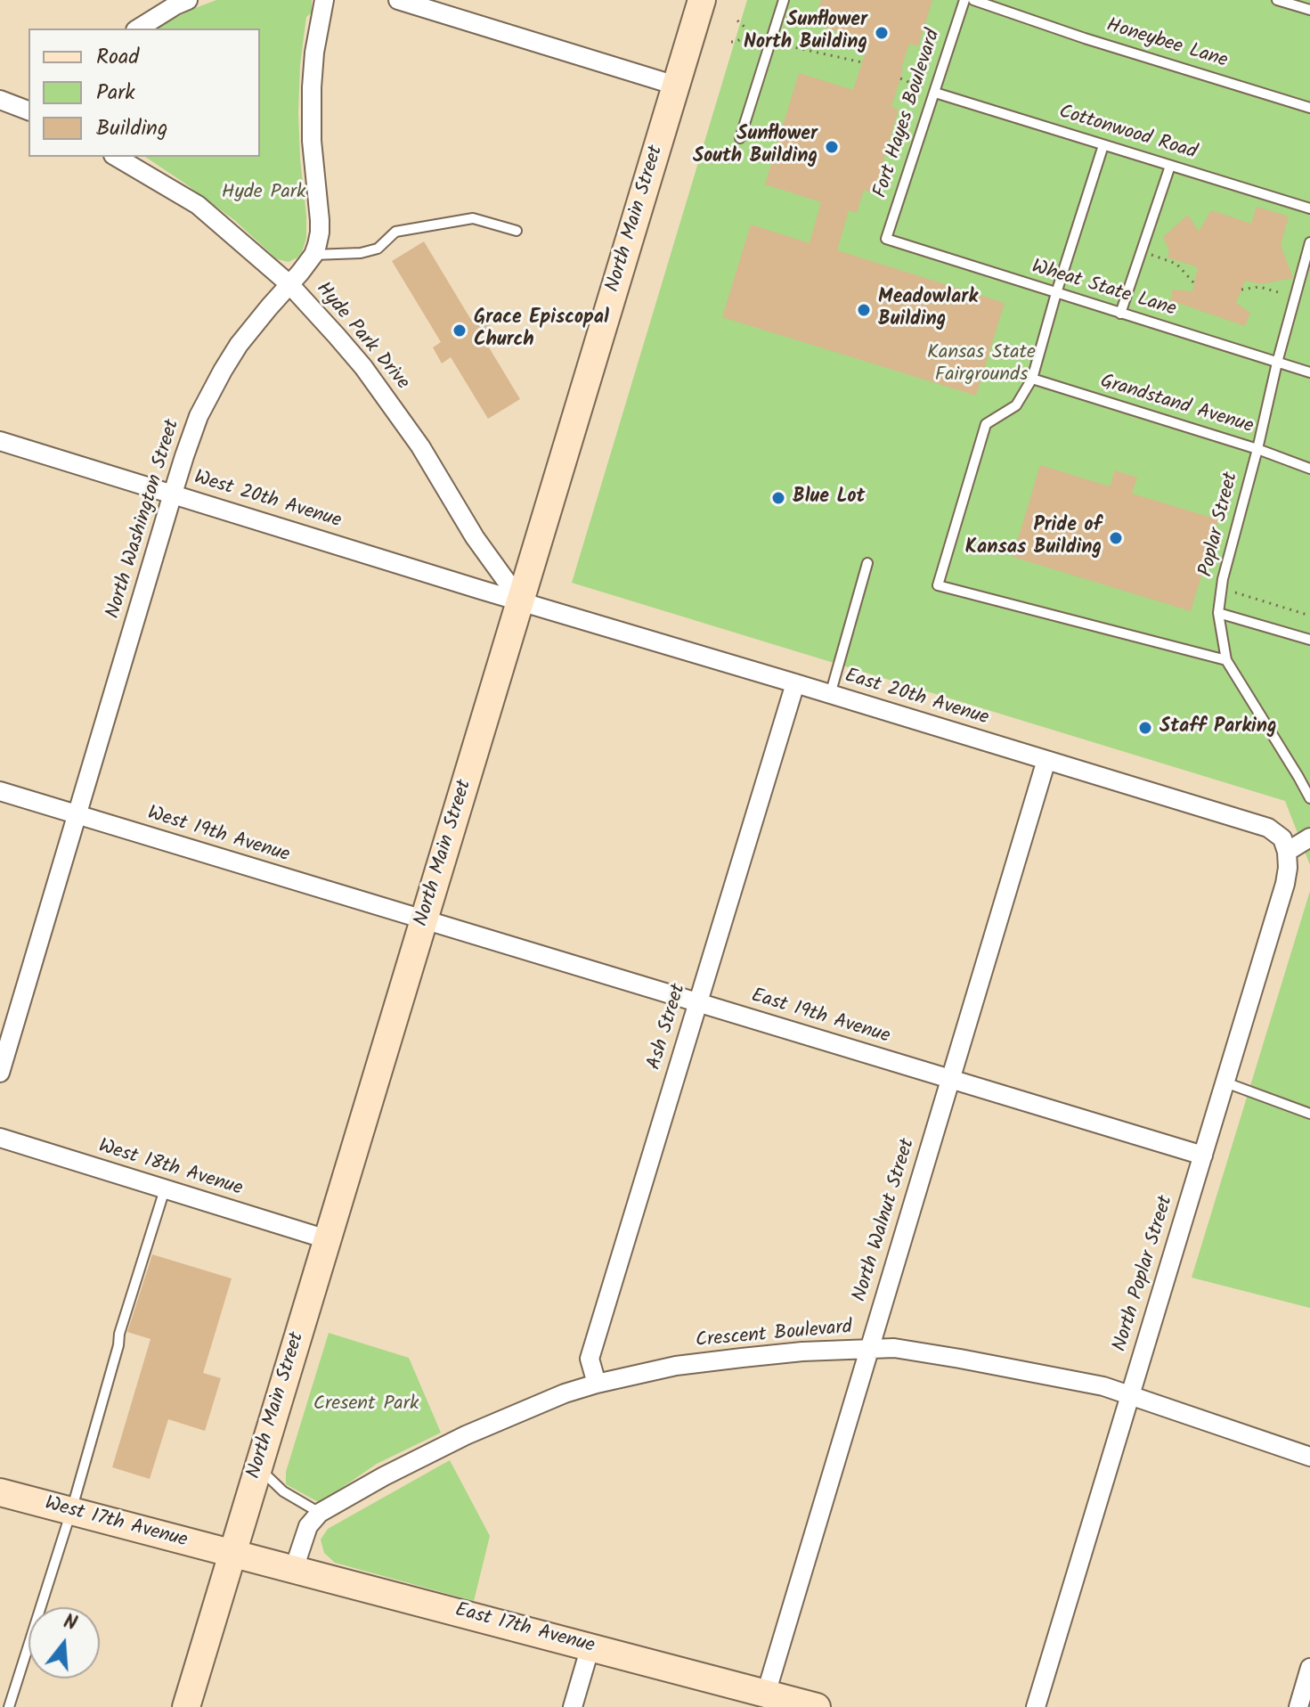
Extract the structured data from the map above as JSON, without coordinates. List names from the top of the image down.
{
  "streets": {
    "main road": ["North Main Street", "West 17th Avenue", "East 17th Avenue"],
    "street": [
      "Hyde Park Drive",
      "West 20th Avenue",
      "North Washington Street",
      "East 20th Avenue",
      "West 19th Avenue",
      "East 19th Avenue",
      "Ash Street",
      "West 18th Avenue",
      "North Walnut Street",
      "North Poplar Street",
      "Crescent Boulevard"
    ],
    "lane": [
      "Honeybee Lane",
      "Fort Hayes Boulevard",
      "Cottonwood Road",
      "Wheat State Lane",
      "Grandstand Avenue",
      "Poplar Street"
    ]
  },
  "crossings": [
    ["Fort Hayes Boulevard", "Cottonwood Road"],
    ["Fort Hayes Boulevard", "Wheat State Lane"],
    ["North Main Street", "Hyde Park Drive"],
    ["North Main Street", "West 20th Avenue"],
    ["North Main Street", "East 20th Avenue"],
    ["North Main Street", "West 19th Avenue"],
    ["North Main Street", "East 19th Avenue"],
    ["North Main Street", "West 18th Avenue"],
    ["North Main Street", "West 17th Avenue"],
    ["North Main Street", "East 17th Avenue"],
    ["Wheat State Lane", "Poplar Street"],
    ["Hyde Park Drive", "West 20th Avenue"],
    ["Hyde Park Drive", "North Washington Street"],
    ["Hyde Park Drive", "East 20th Avenue"],
    ["Grandstand Avenue", "Poplar Street"],
    ["West 20th Avenue", "North Washington Street"],
    ["West 20th Avenue", "East 20th Avenue"],
    ["North Washington Street", "West 19th Avenue"],
    ["East 20th Avenue", "Ash Street"],
    ["East 20th Avenue", "North Walnut Street"],
    ["East 20th Avenue", "North Poplar Street"],
    ["West 19th Avenue", "East 19th Avenue"],
    ["East 19th Avenue", "Ash Street"],
    ["East 19th Avenue", "North Walnut Street"],
    ["East 19th Avenue", "North Poplar Street"],
    ["Ash Street", "Crescent Boulevard"],
    ["North Walnut Street", "Crescent Boulevard"],
    ["North Walnut Street", "East 17th Avenue"],
    ["North Poplar Street", "Crescent Boulevard"],
    ["Crescent Boulevard", "East 17th Avenue"],
    ["West 17th Avenue", "East 17th Avenue"]
  ],
  "parks": ["Hyde Park", "Kansas State Fairgrounds", "Cresent Park"],
  "places": [
    "Sunflower North Building",
    "Sunflower South Building",
    "Meadowlark Building",
    "Grace Episcopal Church",
    "Blue Lot",
    "Pride of Kansas Building",
    "Staff Parking"
  ],
  "legend": ["Road", "Park", "Building"],
  "north": "top"
}
